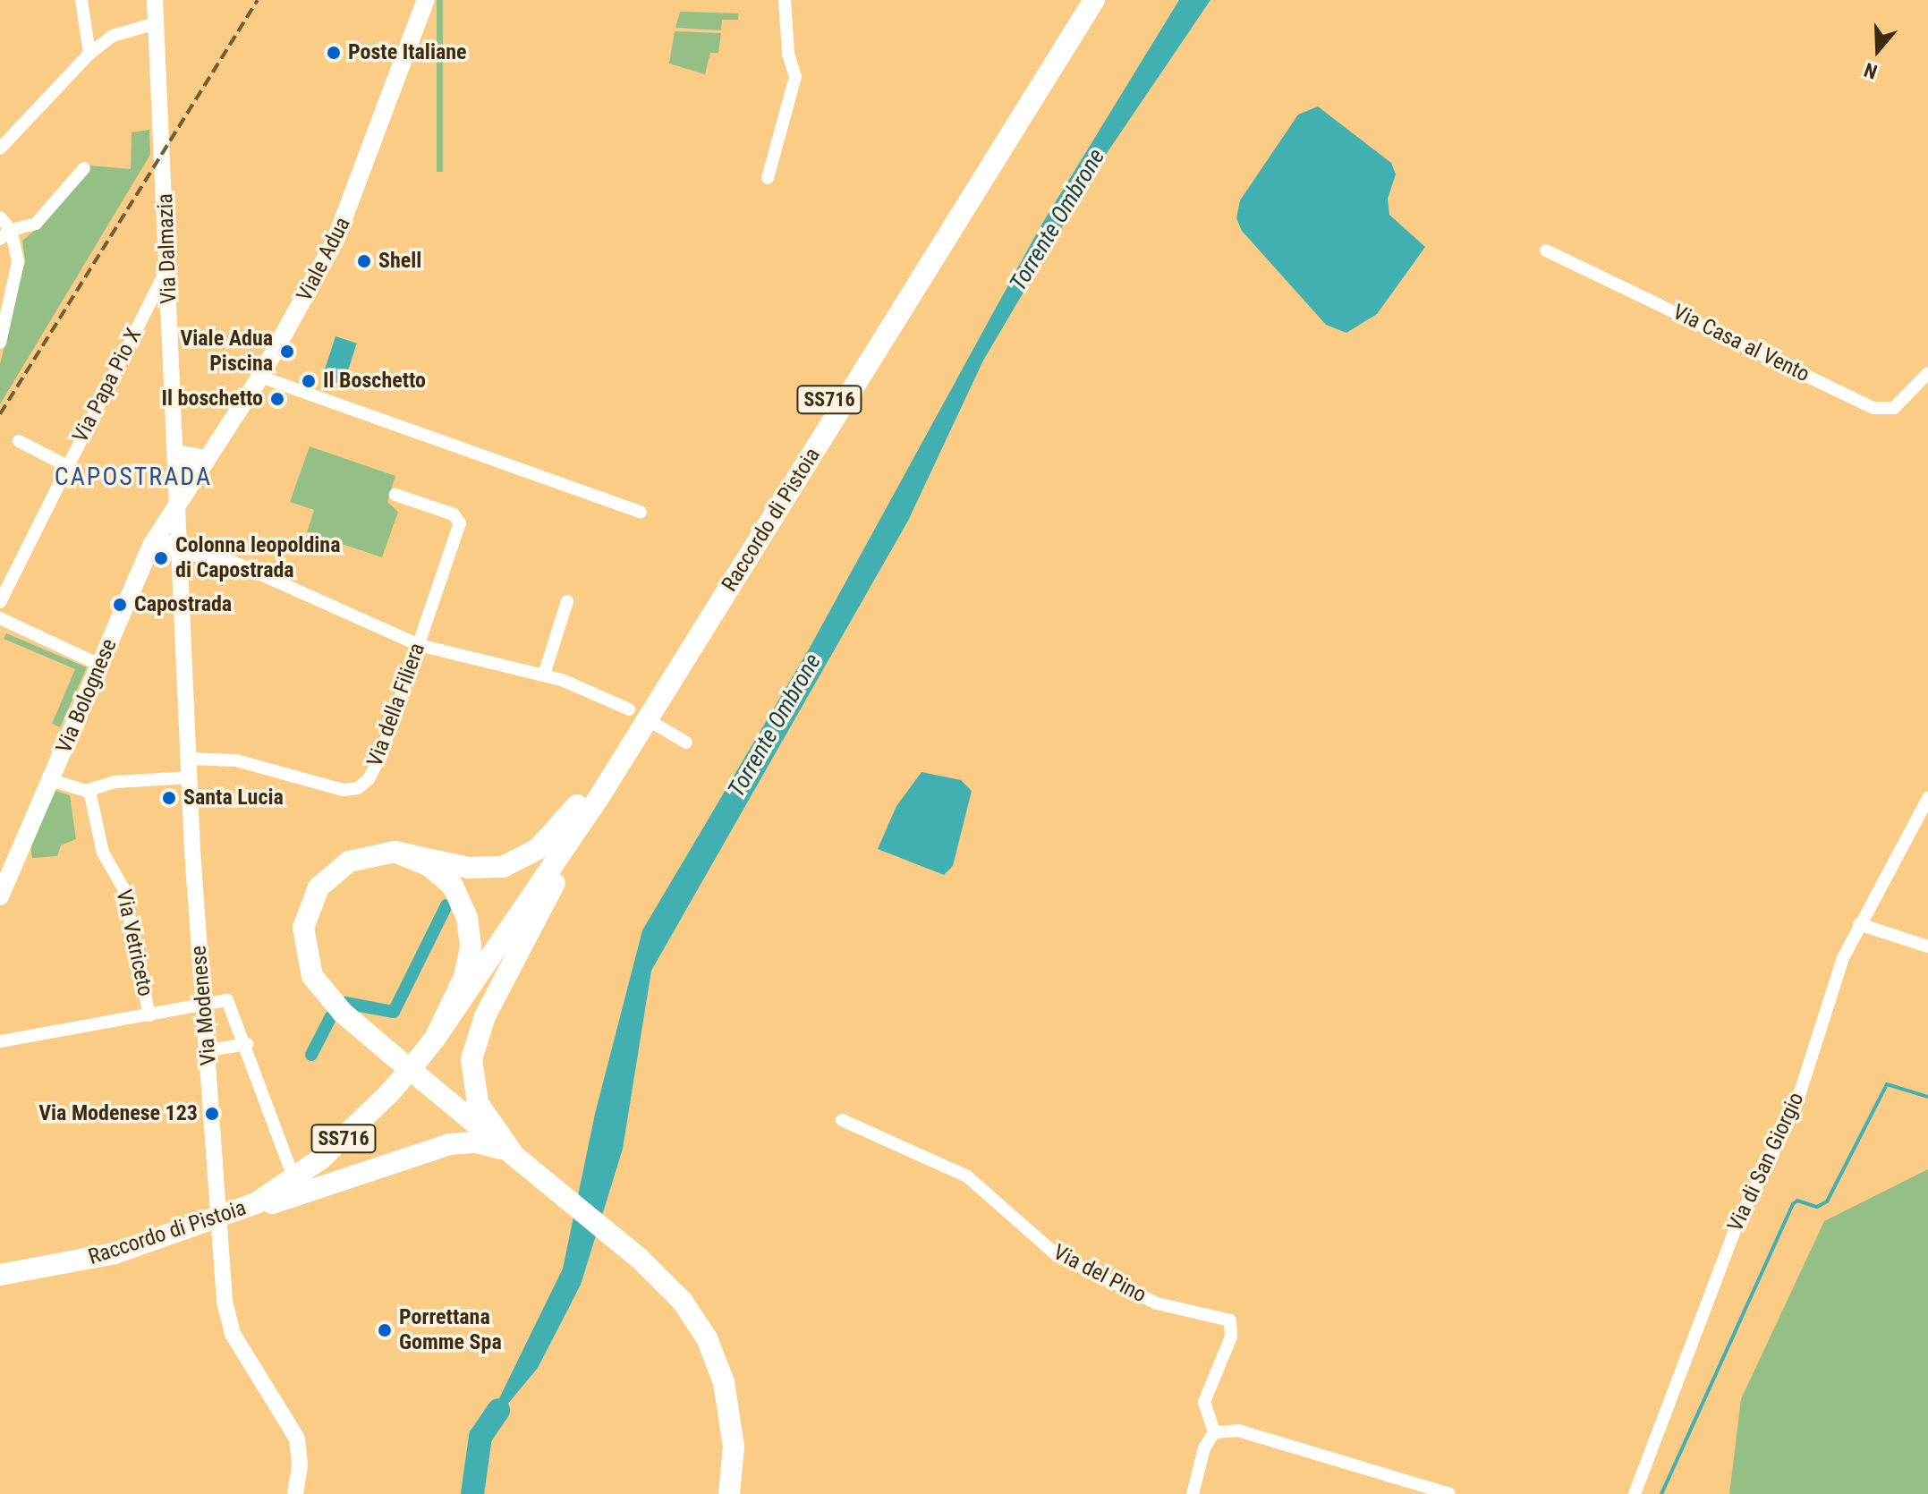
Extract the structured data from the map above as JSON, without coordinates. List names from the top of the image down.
{
  "streets": {
    "main road": [
      "Viale Adua",
      "SS716",
      "Raccordo di Pistoia",
      "Via Bolognese"
    ],
    "street": [
      "Via Dalmazia",
      "Via Casa al Vento",
      "Via Papa Pio X",
      "Via della Filiera",
      "Via Vetriceto",
      "Via Modenese",
      "Via di San Giorgio",
      "Via del Pino"
    ]
  },
  "crossings": [
    ["Via Dalmazia", "Viale Adua"],
    ["Via Dalmazia", "Via Papa Pio X"],
    ["Via Dalmazia", "Via Bolognese"],
    ["Via Dalmazia", "Via Modenese"],
    ["Viale Adua", "Via Bolognese"],
    ["Viale Adua", "Via Modenese"],
    ["Via Bolognese", "Via Modenese"],
    ["Via della Filiera", "Via Modenese"]
  ],
  "districts": ["CAPOSTRADA"],
  "water": ["Torrente Ombrone"],
  "places": [
    "Poste Italiane",
    "Shell",
    "Viale Adua Piscina",
    "Il Boschetto",
    "Il boschetto",
    "Colonna leopoldina di Capostrada",
    "Capostrada",
    "Santa Lucia",
    "Via Modenese 123",
    "Porrettana Gomme Spa"
  ],
  "north": "bottom"
}
